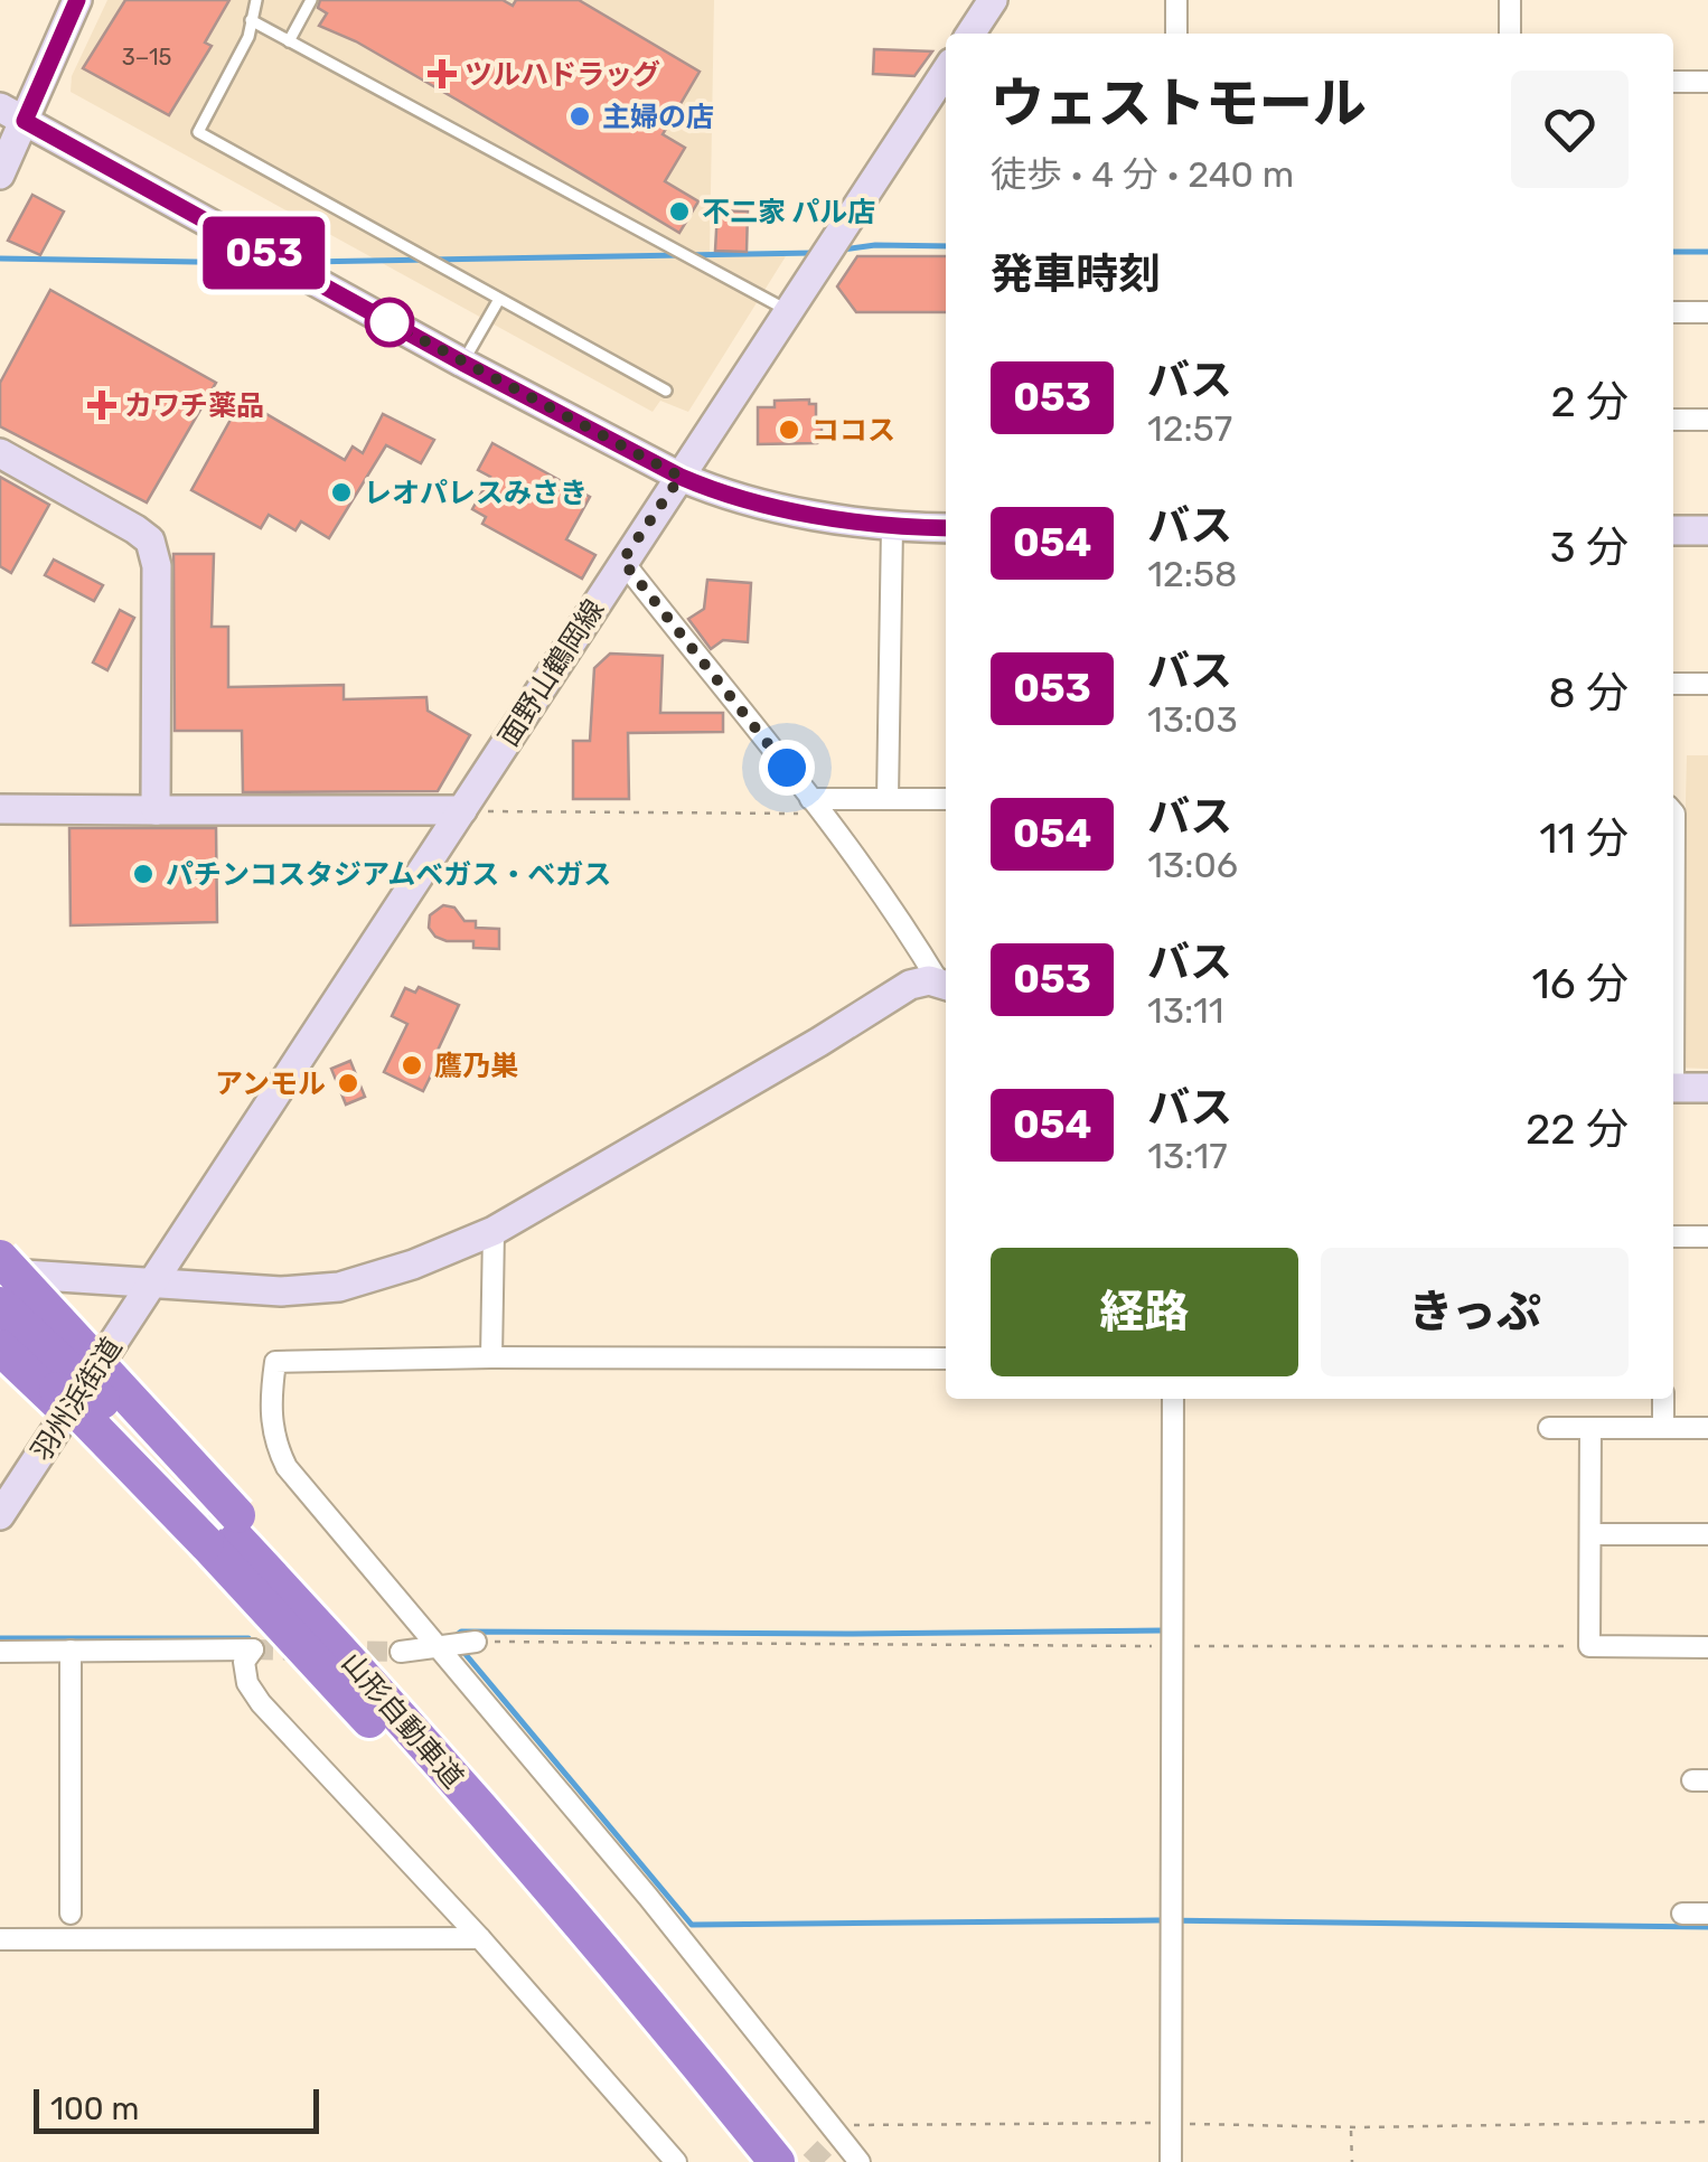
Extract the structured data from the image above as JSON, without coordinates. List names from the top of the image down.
{
  "streets": {
    "highway": ["山形自動車道"],
    "street": ["面野山鶴岡線", "羽州浜街道"]
  },
  "crossings": [
    ["面野山鶴岡線", "羽州浜街道"]
  ],
  "places": {
    "health": ["ツルハドラッグ", "カワチ薬品"],
    "other": [
      "主婦の店",
      "不二家 パル店",
      "ココス",
      "レオパレスみさき",
      "パチンコスタジアムベガス・ベガス",
      "鷹乃巣",
      "アンモル"
    ]
  },
  "lines": ["bus line 053"],
  "house_numbers": ["3−15"],
  "scale_bar": "100 m",
  "page": {
    "on_map": "053",
    "heading": [
      ["ウェストモール", "徒歩 · 4 分 · 240 m"],
      "発車時刻"
    ],
    "list": [
      {
        "mark": "053",
        "name": "バス",
        "note": "12:57",
        "value": "2 分"
      },
      {
        "mark": "054",
        "name": "バス",
        "note": "12:58",
        "value": "3 分"
      },
      {
        "mark": "053",
        "name": "バス",
        "note": "13:03",
        "value": "8 分"
      },
      {
        "mark": "054",
        "name": "バス",
        "note": "13:06",
        "value": "11 分"
      },
      {
        "mark": "053",
        "name": "バス",
        "note": "13:11",
        "value": "16 分"
      },
      {
        "mark": "054",
        "name": "バス",
        "note": "13:17",
        "value": "22 分"
      }
    ],
    "buttons": ["経路", "きっぷ"],
    "scale": "100 m"
  }
}
